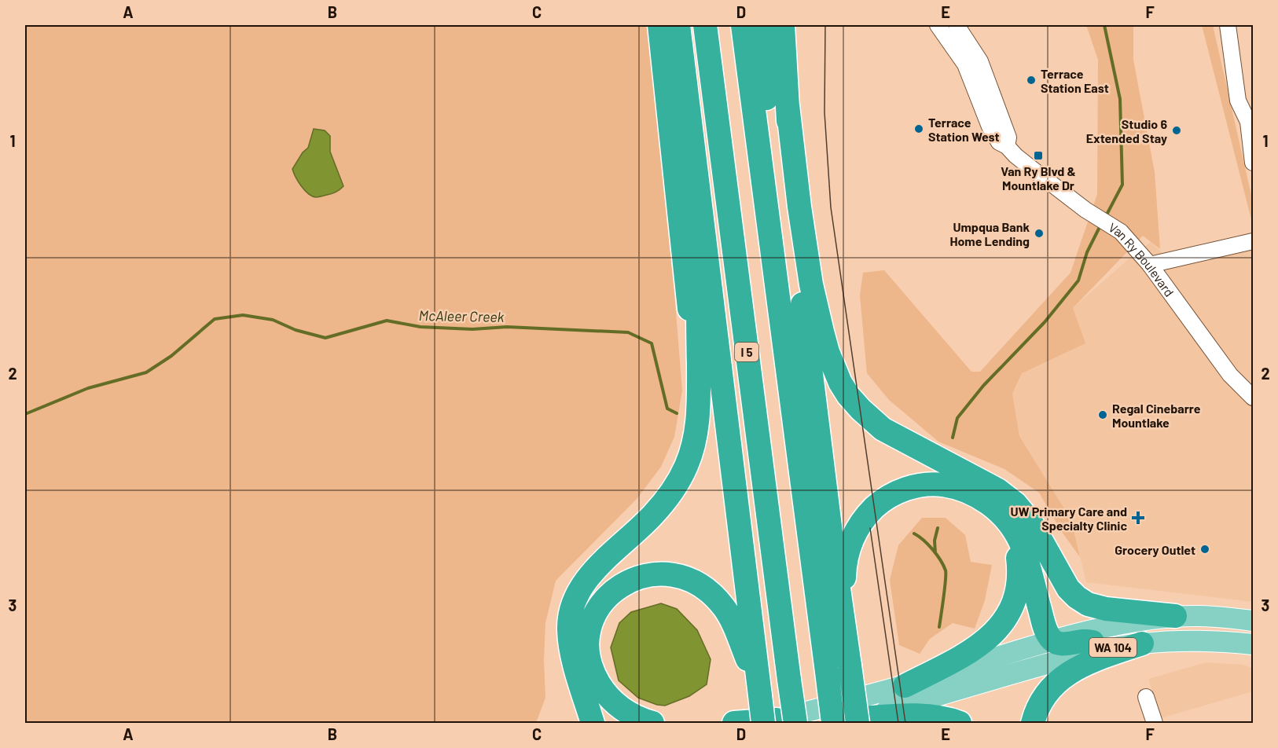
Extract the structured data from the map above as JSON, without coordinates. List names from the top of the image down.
{
  "streets": {
    "highway": ["I 5"],
    "main road": ["WA 104"],
    "street": ["Van Ry Boulevard"]
  },
  "crossings": [
    ["I 5", "WA 104"]
  ],
  "water": ["McAleer Creek"],
  "places": {
    "other": [
      "Terrace Station East",
      "Terrace Station West",
      "Studio 6 Extended Stay",
      "Umpqua Bank Home Lending",
      "Regal Cinebarre Mountlake",
      "Grocery Outlet"
    ],
    "transit": ["Van Ry Blvd & Mountlake Dr"],
    "health": ["UW Primary Care and Specialty Clinic"]
  },
  "grid": {
    "columns": [
      "A",
      "B",
      "C",
      "D",
      "E",
      "F"
    ],
    "rows": ["1", "2", "3"]
  }
}
